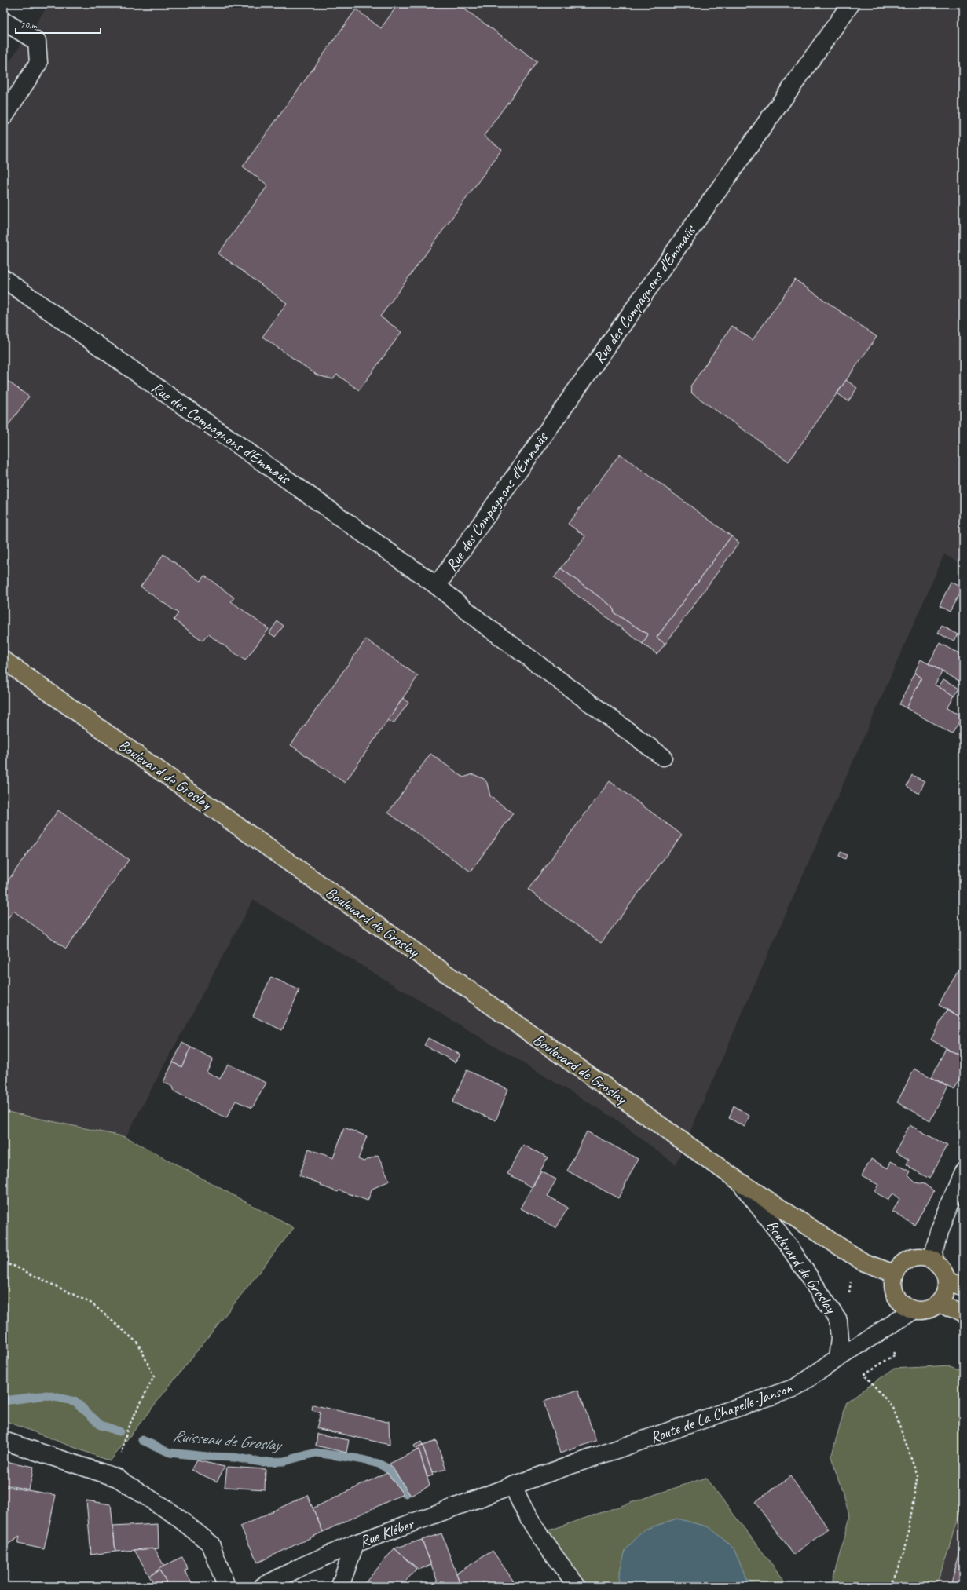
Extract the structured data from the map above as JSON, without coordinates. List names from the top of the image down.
{
  "streets": {
    "main road": ["Boulevard de Groslay"],
    "street": ["Rue des Compagnons d'Emmaüs", "Route de La Chapelle-Janson", "Rue Kléber"]
  },
  "crossings": [
    ["Boulevard de Groslay", "Route de La Chapelle-Janson"],
    ["Route de La Chapelle-Janson", "Rue Kléber"]
  ],
  "water": ["Ruisseau de Groslay"],
  "scale_bar": "20 m"
}
